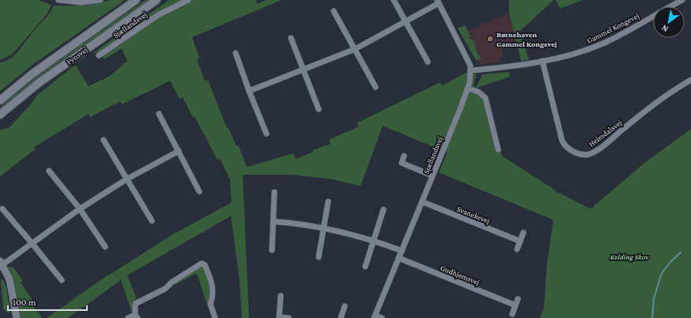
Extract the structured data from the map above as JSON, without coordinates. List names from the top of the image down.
{
  "streets": {
    "main road": ["Fynsvej"],
    "street": [
      "Sjællandsvej",
      "Gammel Kongevej",
      "Heimdalsvej",
      "Svanekevej",
      "Gudhjemsvej"
    ]
  },
  "crossings": [
    ["Sjællandsvej", "Gammel Kongevej"],
    ["Sjællandsvej", "Svanekevej"],
    ["Sjællandsvej", "Gudhjemsvej"],
    ["Gammel Kongevej", "Heimdalsvej"]
  ],
  "parks": ["Kolding Skov"],
  "places": ["Børnehaven Gammel Kongevej"],
  "scale_bar": "100 m",
  "north": "bottom left"
}
